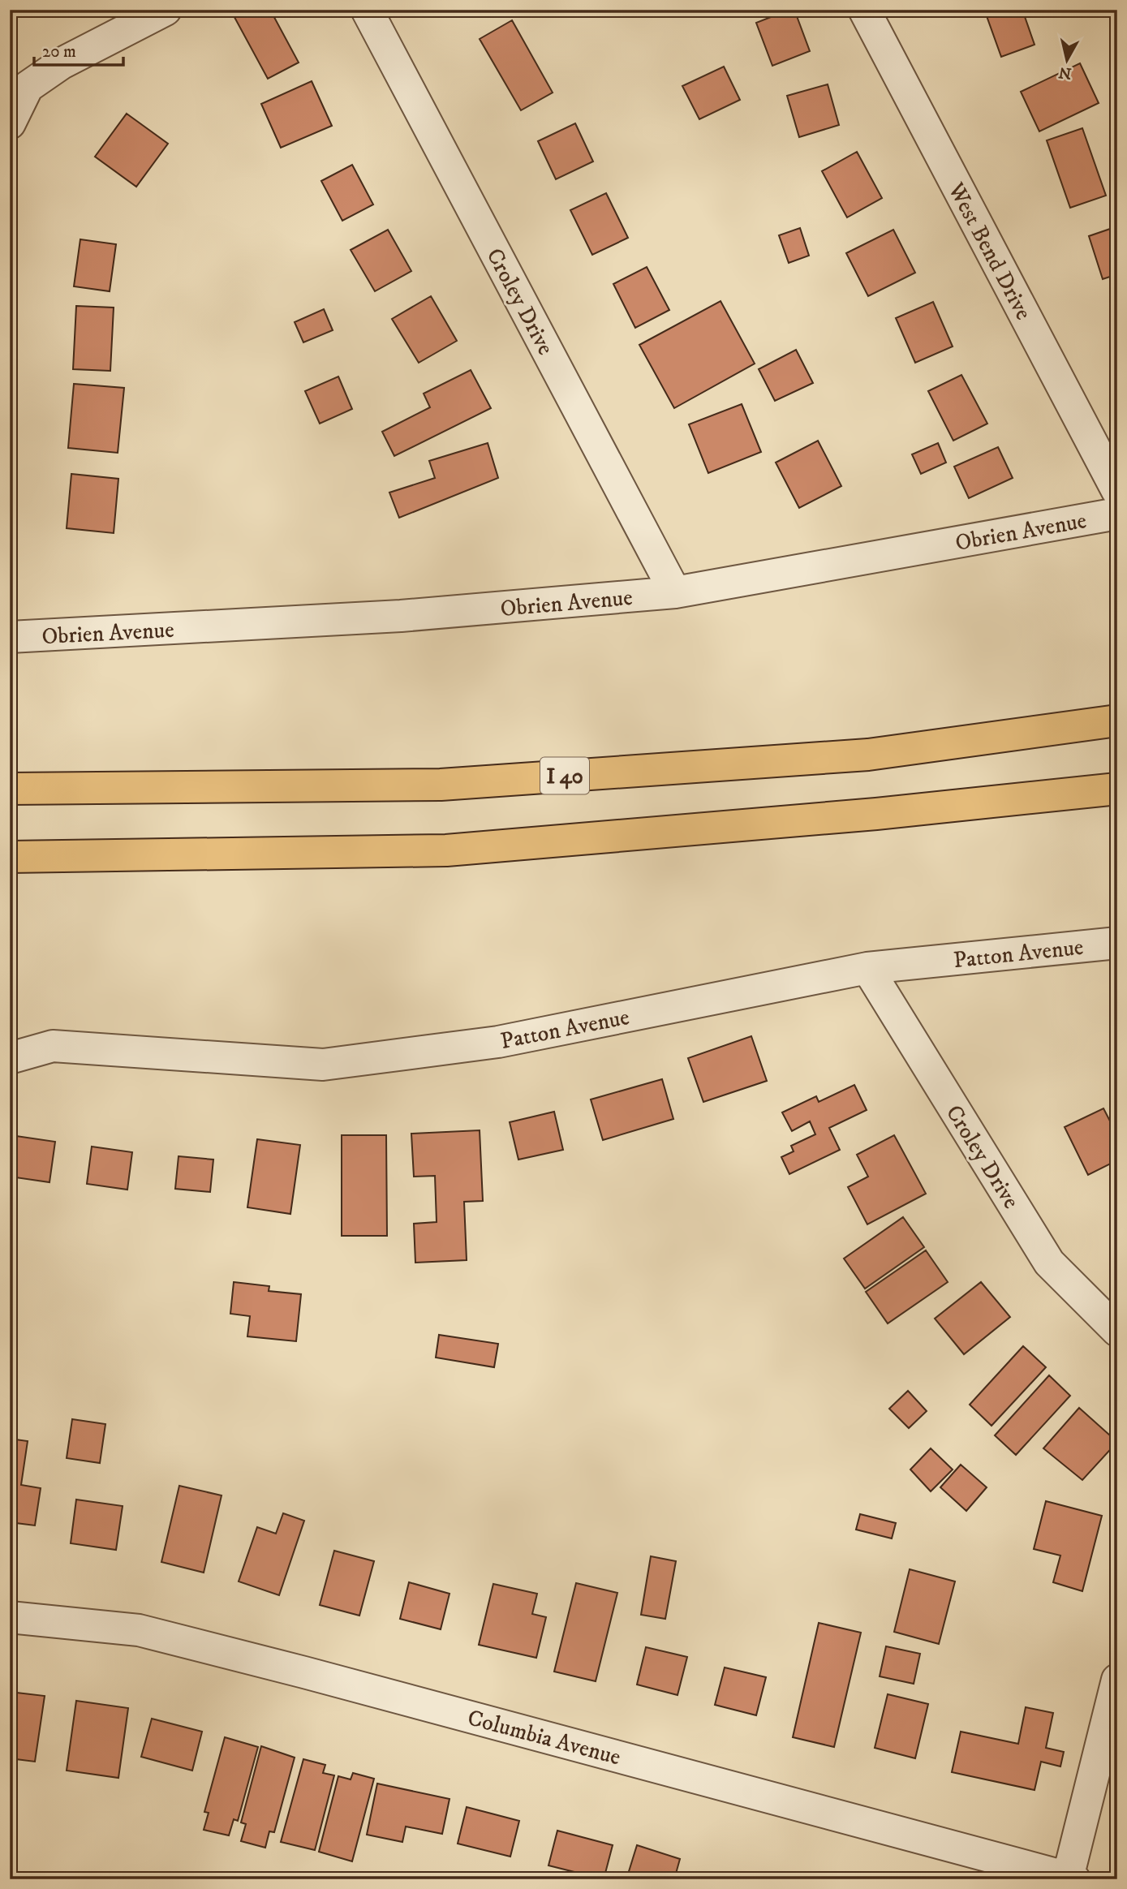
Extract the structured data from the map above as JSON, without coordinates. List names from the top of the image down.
{
  "streets": {
    "highway": ["I 40"],
    "street": [
      "West Bend Drive",
      "Croley Drive",
      "Obrien Avenue",
      "Patton Avenue",
      "Columbia Avenue"
    ]
  },
  "crossings": [
    ["Croley Drive", "Obrien Avenue"],
    ["Croley Drive", "Patton Avenue"]
  ],
  "scale_bar": "20 m",
  "north": "bottom"
}
